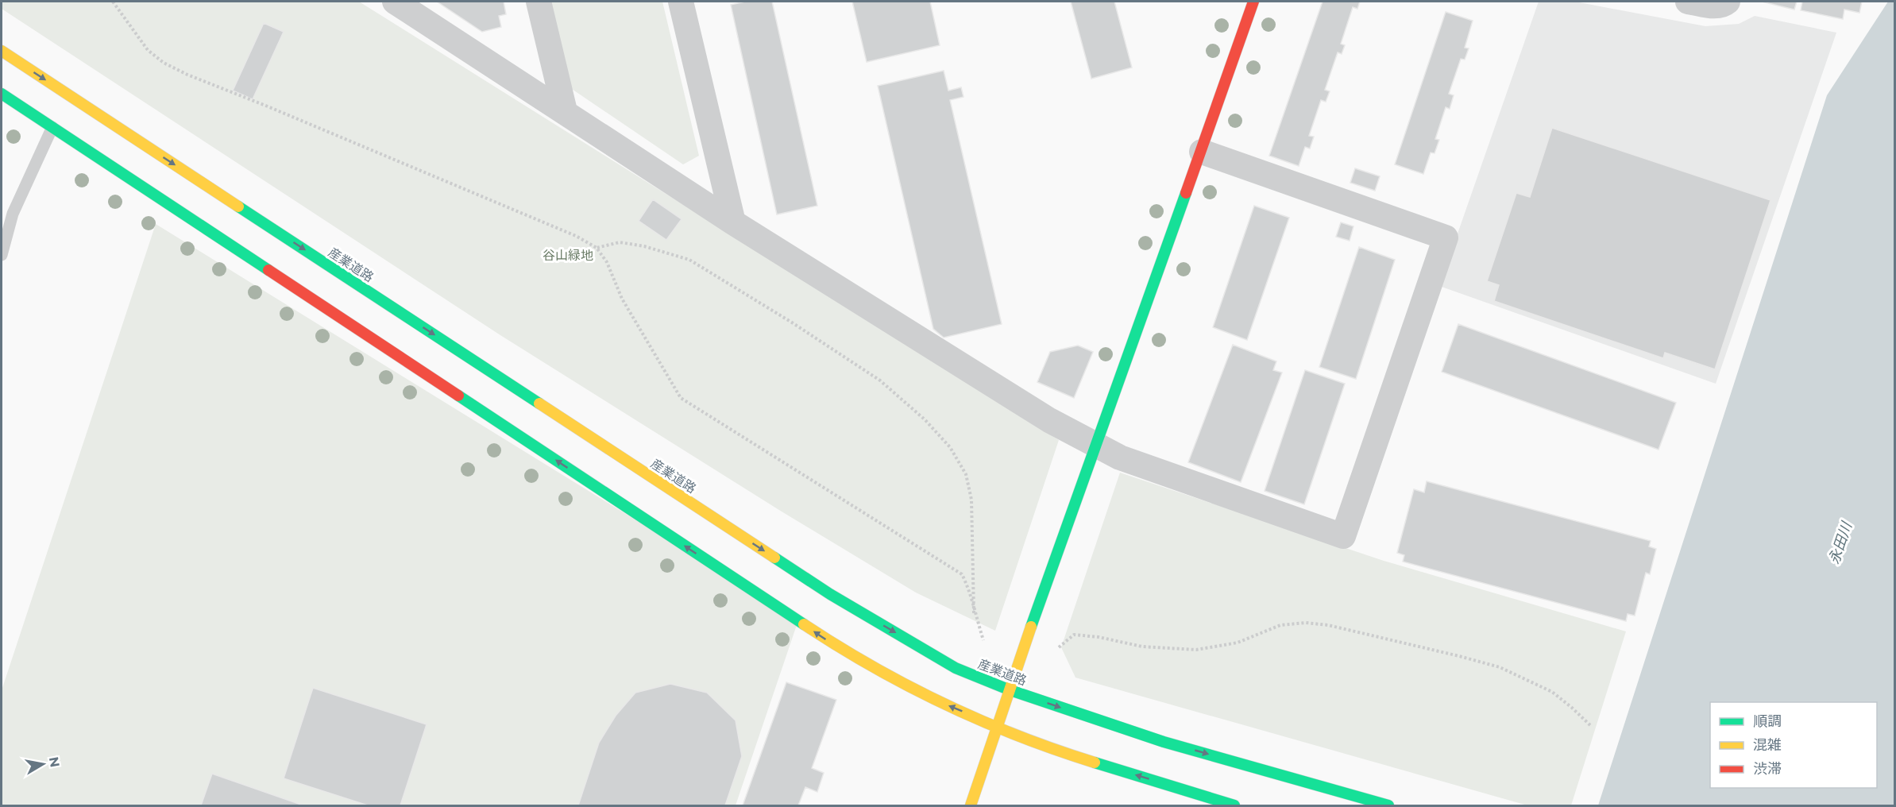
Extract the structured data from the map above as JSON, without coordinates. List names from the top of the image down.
{
  "streets": {
    "main road": ["産業道路"]
  },
  "water": ["永田川"],
  "parks": ["谷山緑地"],
  "legend": ["順調", "混雑", "渋滞"],
  "north": "right"
}
